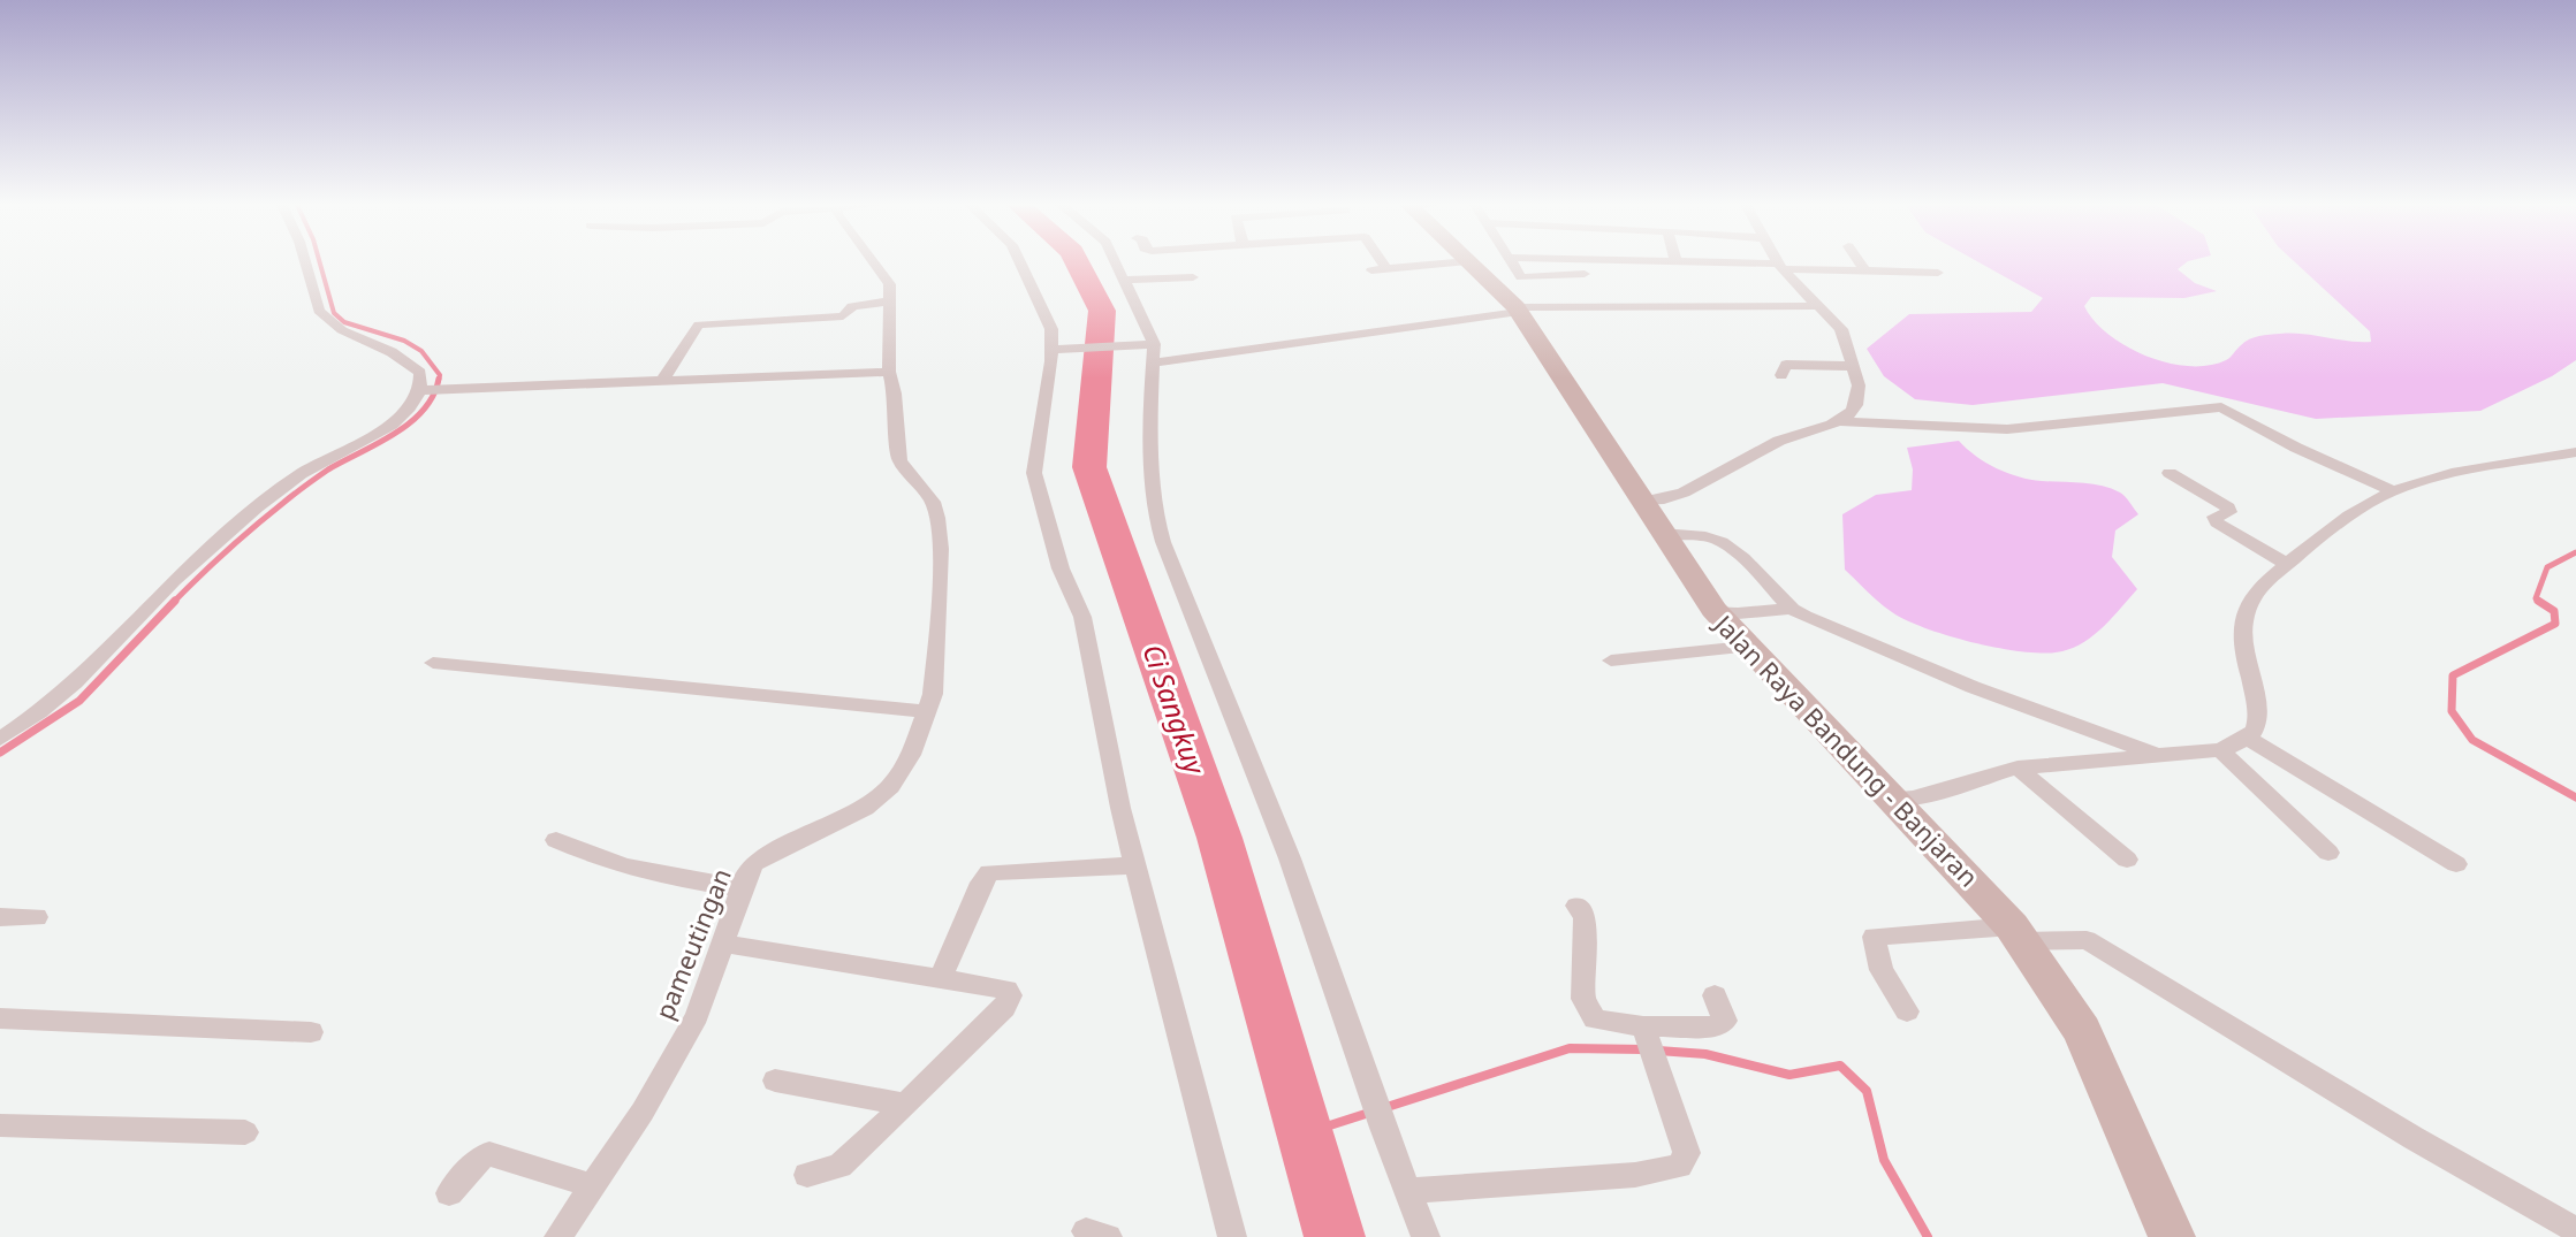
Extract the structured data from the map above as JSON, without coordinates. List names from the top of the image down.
{
  "streets": {
    "main road": ["Jalan Raya Bandung - Banjaran"],
    "street": ["pameutingan"]
  },
  "water": ["Ci Sangkuy"]
}
